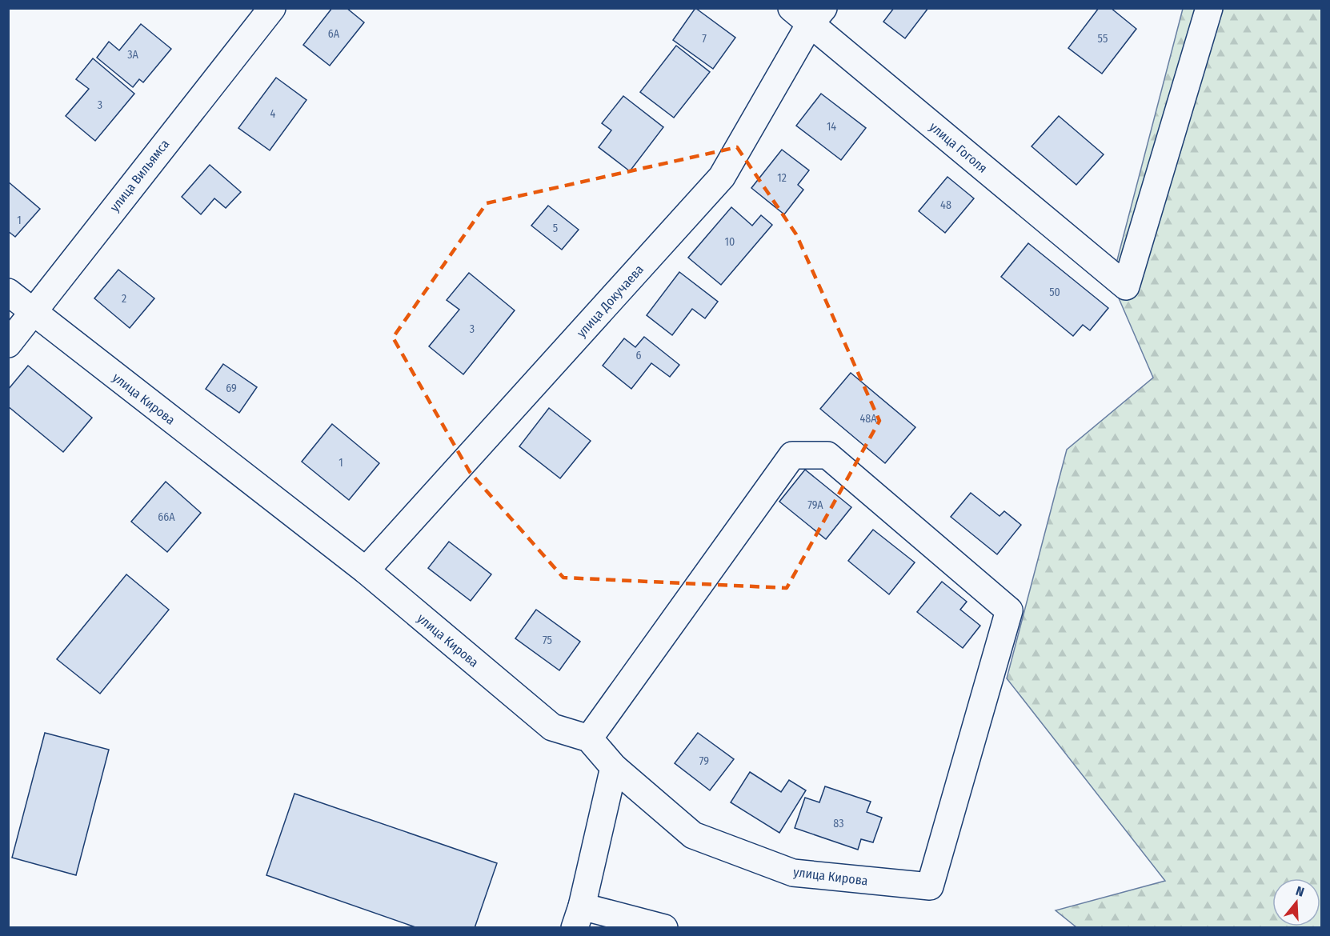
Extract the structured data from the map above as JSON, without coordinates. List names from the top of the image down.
{
  "streets": {
    "street": [
      "улица Гоголя",
      "улица Вильямса",
      "улица Докучаева",
      "улица Кирова"
    ]
  },
  "crossings": [
    ["улица Гоголя", "улица Докучаева"],
    ["улица Вильямса", "улица Кирова"],
    ["улица Докучаева", "улица Кирова"]
  ],
  "house_numbers": [
    "6А",
    "7",
    "55",
    "3А",
    "3",
    "4",
    "14",
    "12",
    "48",
    "1",
    "5",
    "10",
    "50",
    "2",
    "3",
    "6",
    "69",
    "48А",
    "1",
    "79А",
    "66А",
    "75",
    "79",
    "83"
  ],
  "north": "top"
}
